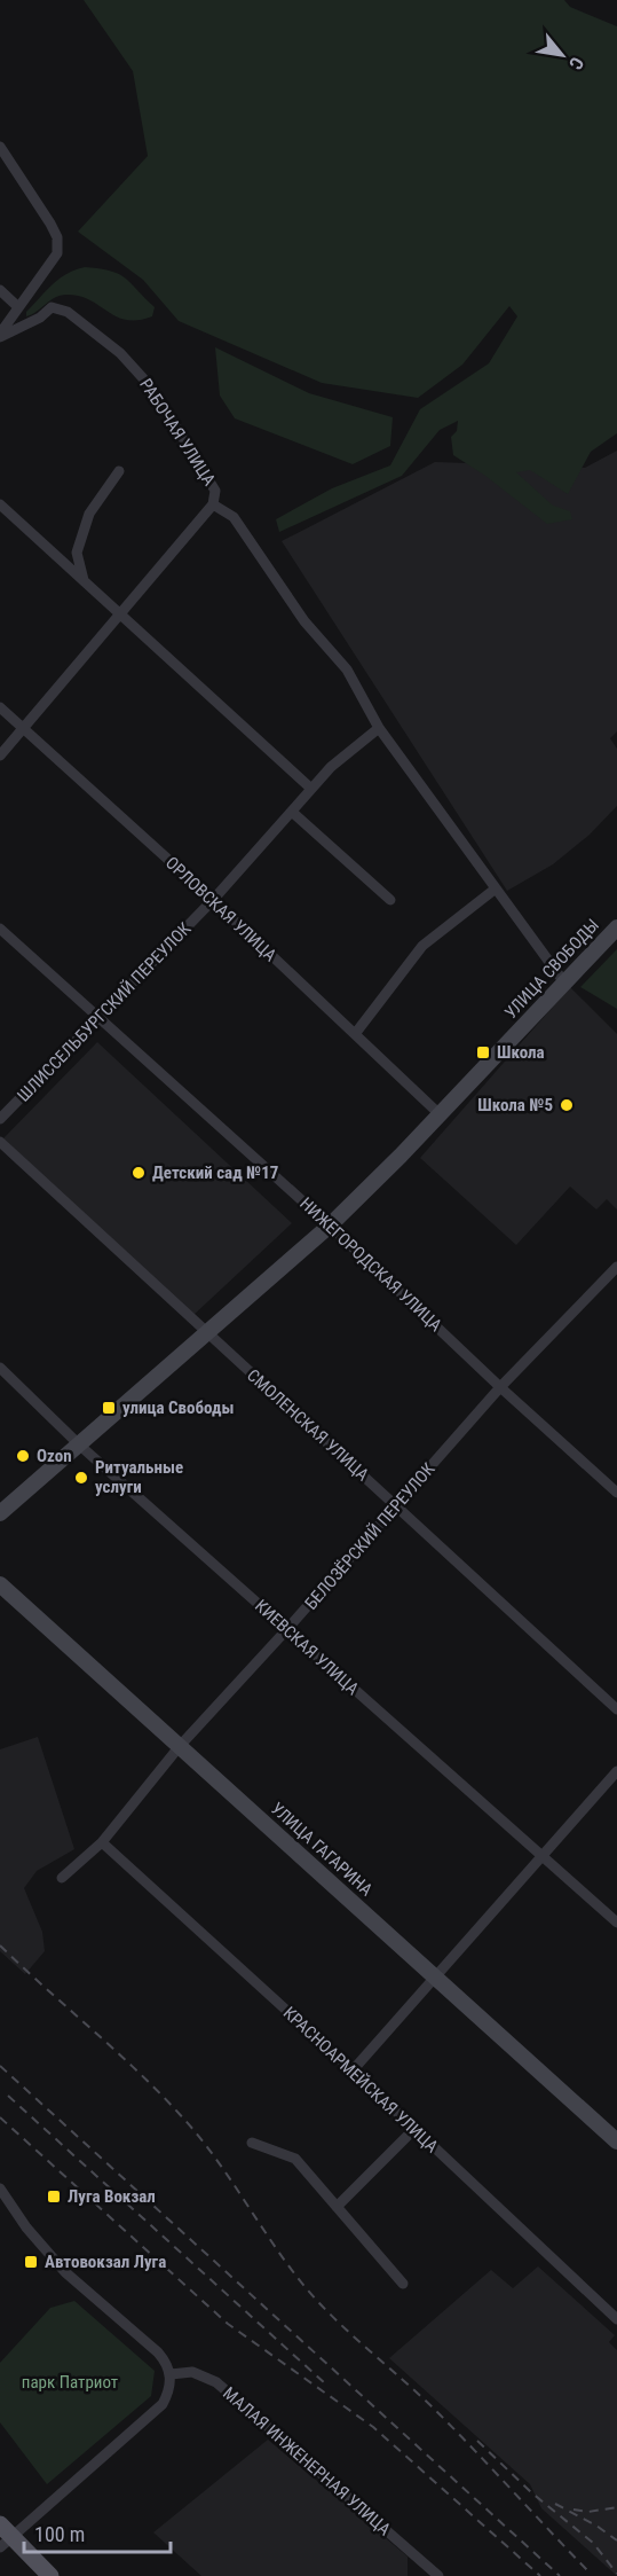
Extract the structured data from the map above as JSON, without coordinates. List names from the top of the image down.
{
  "streets": {
    "street": [
      "РАБОЧАЯ УЛИЦА",
      "ОРЛОВСКАЯ УЛИЦА",
      "УЛИЦА СВОБОДЫ",
      "ШЛИССЕЛЬБУРГСКИЙ ПЕРЕУЛОК",
      "НИЖЕГОРОДСКАЯ УЛИЦА",
      "СМОЛЕНСКАЯ УЛИЦА",
      "БЕЛОЗЁРСКИЙ ПЕРЕУЛОК",
      "КИЕВСКАЯ УЛИЦА",
      "УЛИЦА ГАГАРИНА",
      "КРАСНОАРМЕЙСКАЯ УЛИЦА",
      "МАЛАЯ ИНЖЕНЕРНАЯ УЛИЦА"
    ]
  },
  "crossings": [
    ["РАБОЧАЯ УЛИЦА", "УЛИЦА СВОБОДЫ"],
    ["РАБОЧАЯ УЛИЦА", "ШЛИССЕЛЬБУРГСКИЙ ПЕРЕУЛОК"],
    ["ОРЛОВСКАЯ УЛИЦА", "УЛИЦА СВОБОДЫ"],
    ["ОРЛОВСКАЯ УЛИЦА", "ШЛИССЕЛЬБУРГСКИЙ ПЕРЕУЛОК"],
    ["УЛИЦА СВОБОДЫ", "НИЖЕГОРОДСКАЯ УЛИЦА"],
    ["УЛИЦА СВОБОДЫ", "СМОЛЕНСКАЯ УЛИЦА"],
    ["УЛИЦА СВОБОДЫ", "КИЕВСКАЯ УЛИЦА"],
    ["ШЛИССЕЛЬБУРГСКИЙ ПЕРЕУЛОК", "НИЖЕГОРОДСКАЯ УЛИЦА"],
    ["НИЖЕГОРОДСКАЯ УЛИЦА", "БЕЛОЗЁРСКИЙ ПЕРЕУЛОК"],
    ["СМОЛЕНСКАЯ УЛИЦА", "БЕЛОЗЁРСКИЙ ПЕРЕУЛОК"],
    ["БЕЛОЗЁРСКИЙ ПЕРЕУЛОК", "КИЕВСКАЯ УЛИЦА"],
    ["БЕЛОЗЁРСКИЙ ПЕРЕУЛОК", "УЛИЦА ГАГАРИНА"],
    ["БЕЛОЗЁРСКИЙ ПЕРЕУЛОК", "КРАСНОАРМЕЙСКАЯ УЛИЦА"]
  ],
  "parks": ["парк Патриот"],
  "places": {
    "transit": [
      "Школа",
      "улица Свободы",
      "Луга Вокзал",
      "Автовокзал Луга"
    ],
    "other": [
      "Школа №5",
      "Детский сад №17",
      "Ozon",
      "Ритуальные услуги"
    ]
  },
  "scale_bar": "100 m",
  "north": "bottom right"
}
